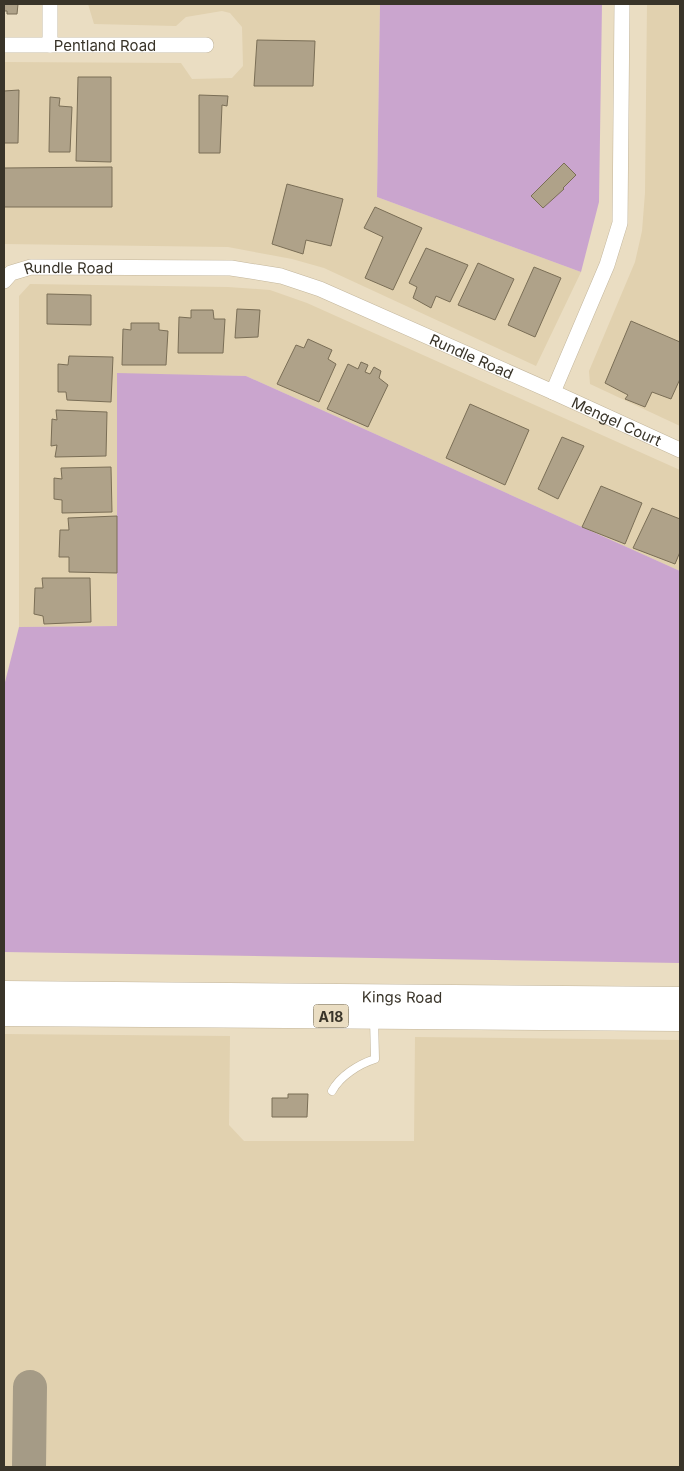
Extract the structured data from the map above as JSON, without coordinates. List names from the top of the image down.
{
  "streets": {
    "main road": ["Kings Road", "A18"],
    "street": ["Pentland Road", "Rundle Road", "Mengel Court"]
  },
  "crossings": [
    ["Rundle Road", "Mengel Court"]
  ]
}
